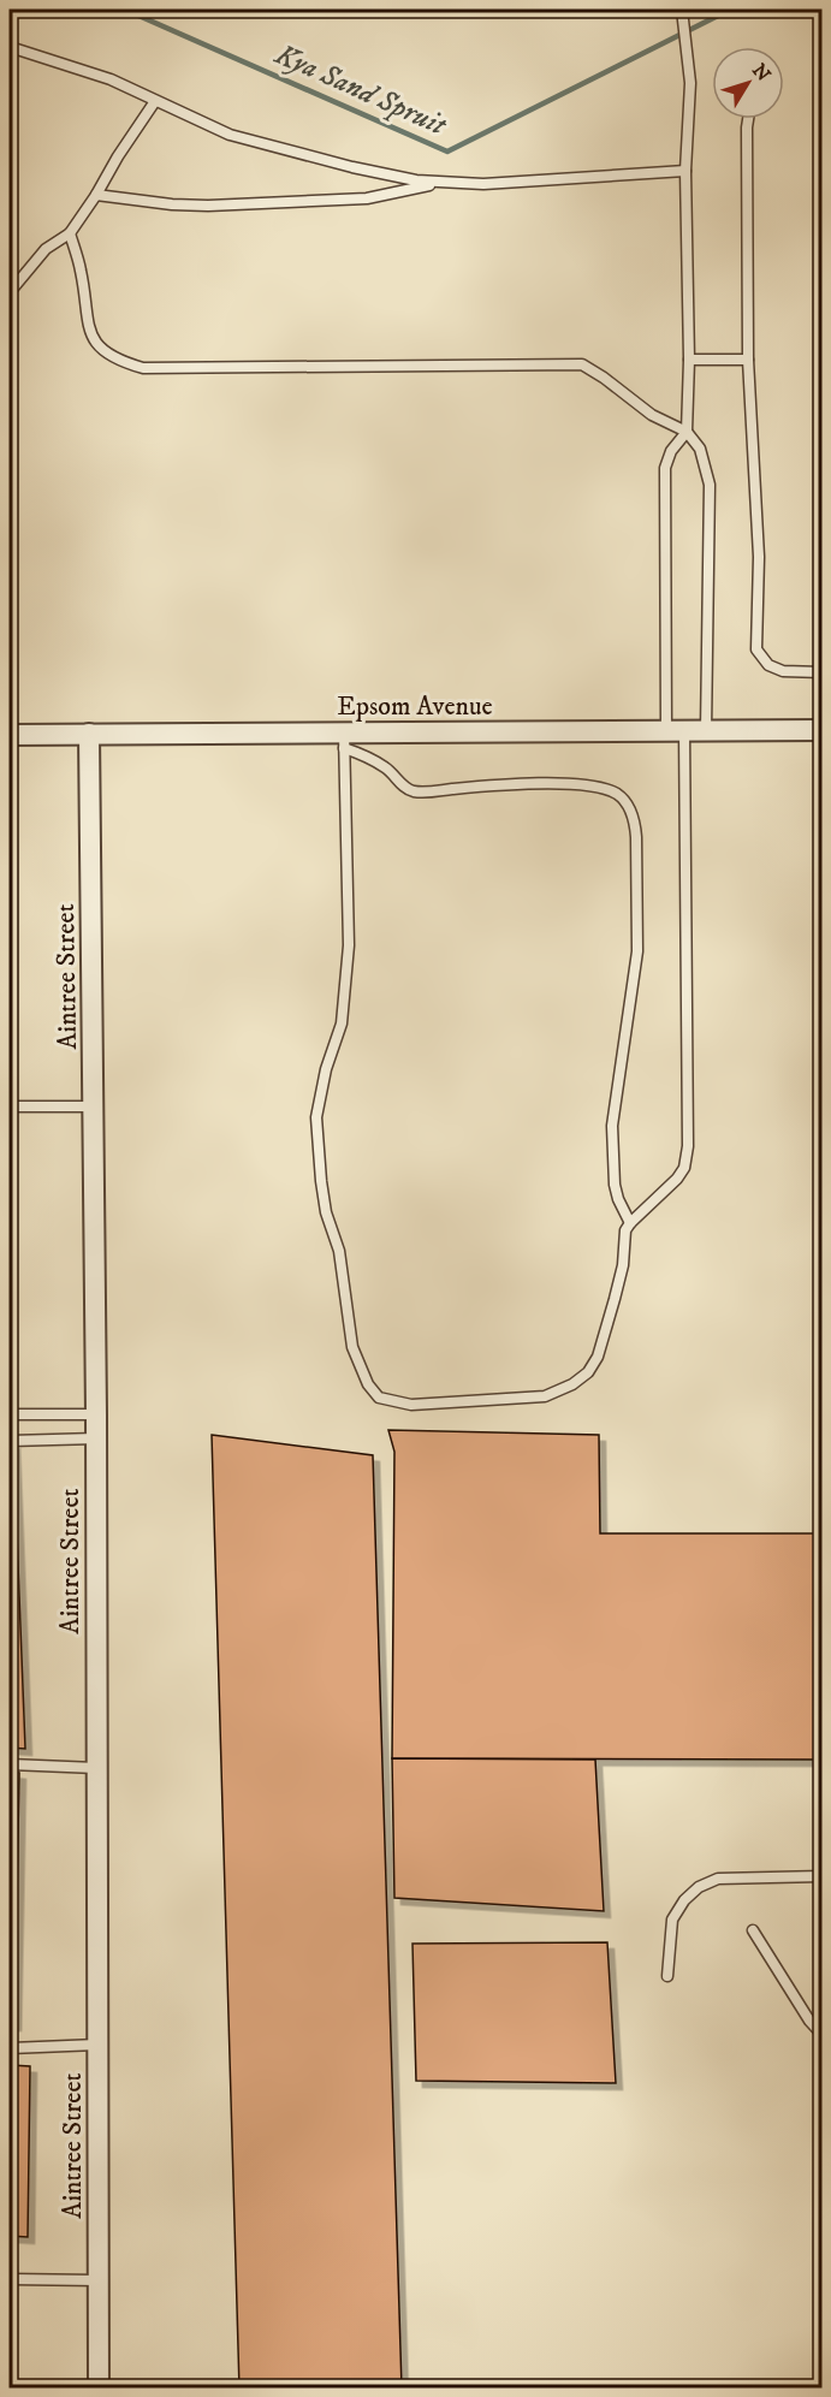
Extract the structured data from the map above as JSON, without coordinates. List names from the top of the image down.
{
  "streets": {
    "street": ["Epsom Avenue", "Aintree Street"]
  },
  "crossings": [
    ["Epsom Avenue", "Aintree Street"]
  ],
  "water": ["Kya Sand Spruit"],
  "north": "top right"
}
